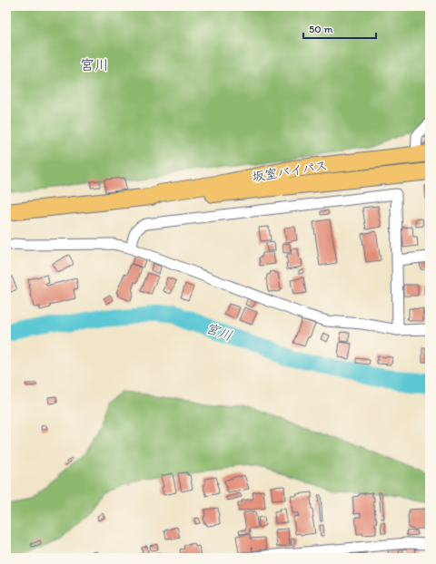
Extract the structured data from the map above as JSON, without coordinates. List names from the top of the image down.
{
  "streets": {
    "highway": ["坂室バイパス"]
  },
  "districts": ["宮川"],
  "water": ["宮川"],
  "scale_bar": "50 m"
}
